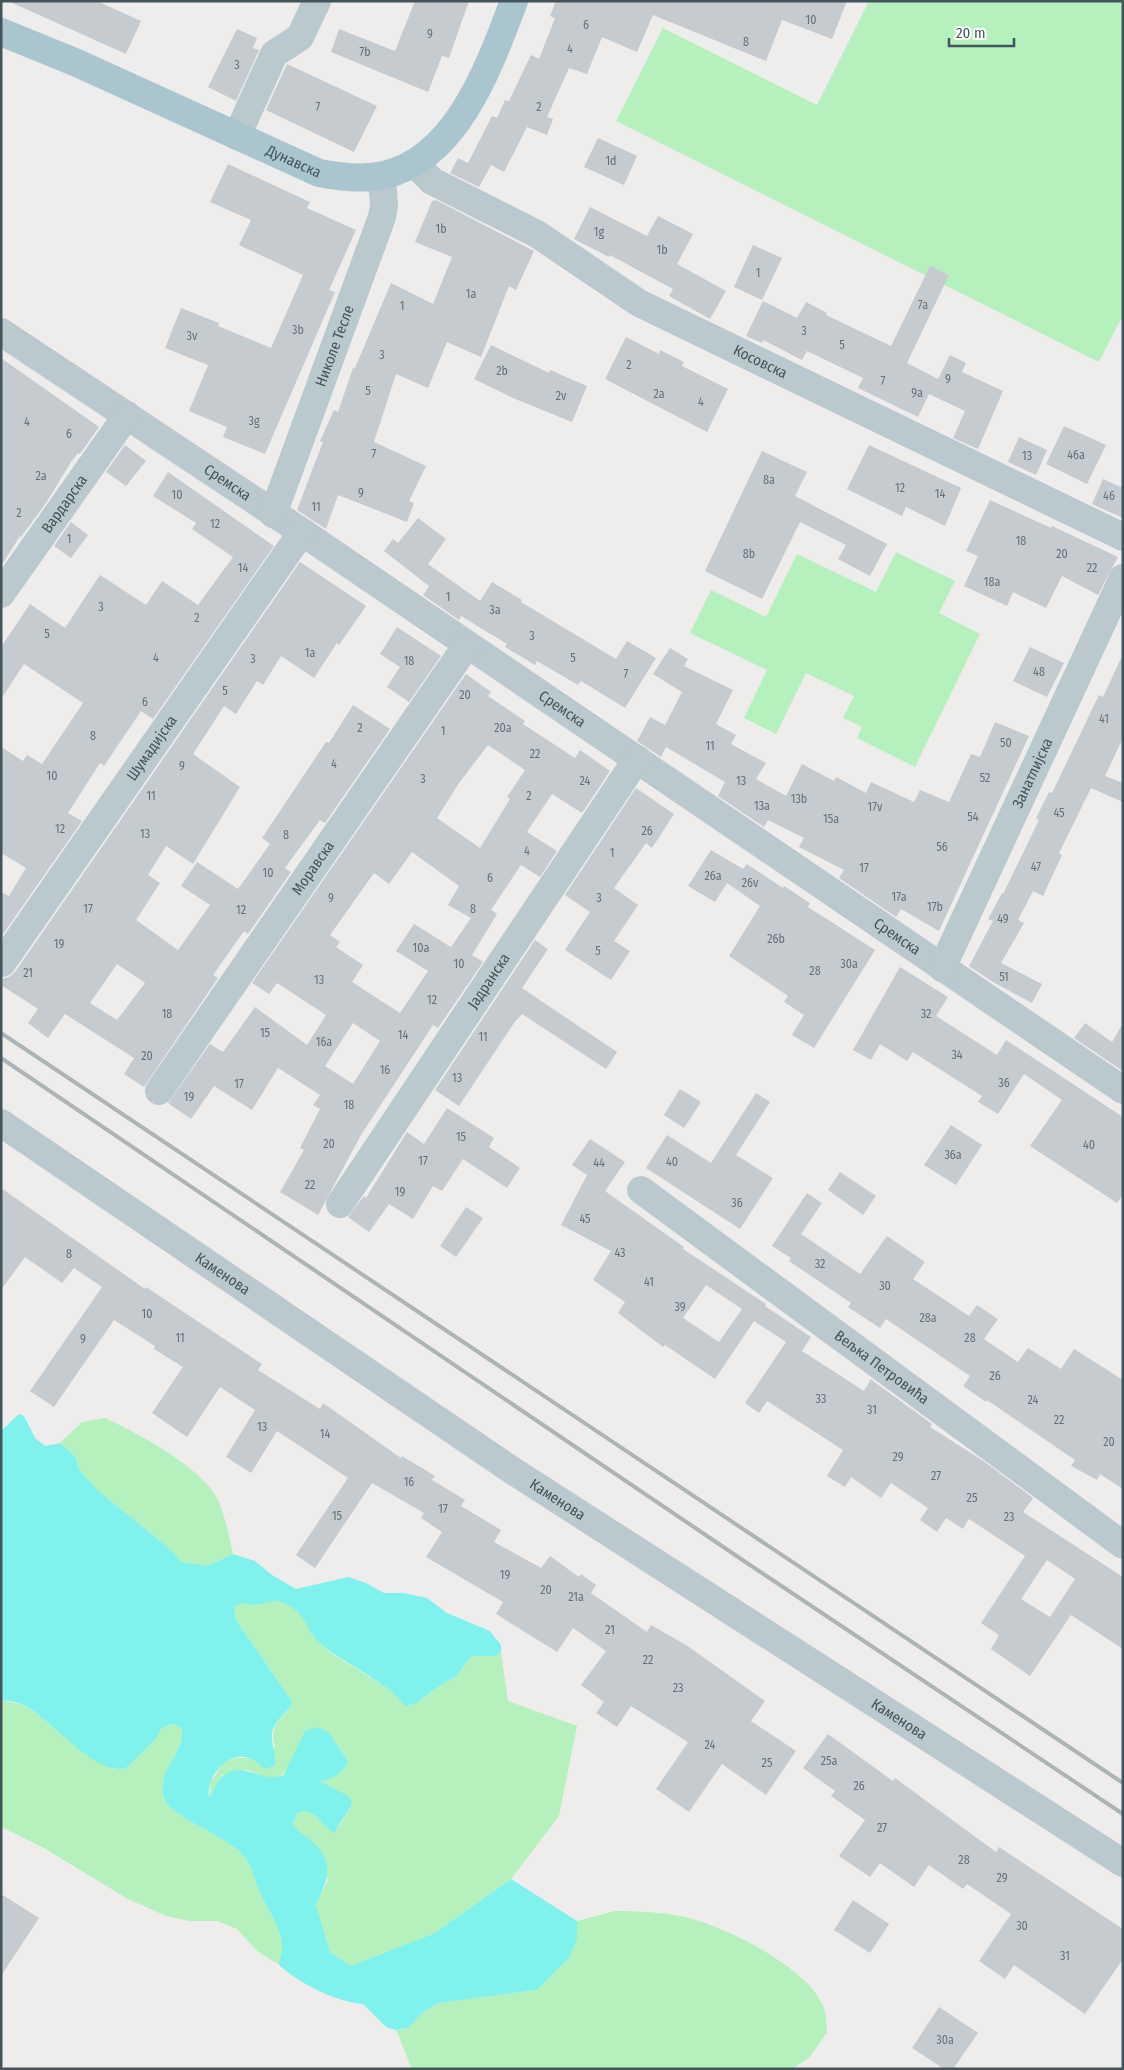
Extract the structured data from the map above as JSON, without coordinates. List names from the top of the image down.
{
  "streets": {
    "main road": ["Дунавска"],
    "street": [
      "Николе Тесле",
      "Косовска",
      "Сремска",
      "Вардарска",
      "Шумадијска",
      "Занатлијска",
      "Моравска",
      "Јадранска",
      "Каменова",
      "Вељка Петровића"
    ]
  },
  "crossings": [
    ["Дунавска", "Николе Тесле"],
    ["Дунавска", "Косовска"],
    ["Николе Тесле", "Сремска"],
    ["Сремска", "Вардарска"],
    ["Сремска", "Шумадијска"],
    ["Сремска", "Занатлијска"],
    ["Сремска", "Моравска"],
    ["Сремска", "Јадранска"]
  ],
  "house_numbers": [
    "10",
    "6",
    "9",
    "8",
    "4",
    "7b",
    "3",
    "7",
    "2",
    "1d",
    "1b",
    "1g",
    "1b",
    "1",
    "1a",
    "7a",
    "1",
    "3b",
    "3",
    "3v",
    "5",
    "3",
    "2",
    "2b",
    "9",
    "7",
    "5",
    "9a",
    "2a",
    "2v",
    "4",
    "3g",
    "4",
    "6",
    "7",
    "46a",
    "13",
    "2a",
    "8a",
    "12",
    "9",
    "14",
    "10",
    "46",
    "11",
    "2",
    "12",
    "1",
    "18",
    "8b",
    "20",
    "14",
    "22",
    "18a",
    "1",
    "3",
    "3a",
    "2",
    "5",
    "3",
    "1a",
    "4",
    "5",
    "3",
    "18",
    "48",
    "7",
    "5",
    "20",
    "6",
    "41",
    "2",
    "20a",
    "1",
    "8",
    "50",
    "11",
    "22",
    "4",
    "9",
    "10",
    "52",
    "3",
    "24",
    "13",
    "11",
    "2",
    "13b",
    "13a",
    "17v",
    "45",
    "54",
    "15a",
    "12",
    "26",
    "13",
    "8",
    "56",
    "4",
    "1",
    "47",
    "17",
    "10",
    "26a",
    "6",
    "26v",
    "17a",
    "9",
    "3",
    "17b",
    "17",
    "8",
    "12",
    "49",
    "26b",
    "19",
    "10a",
    "5",
    "10",
    "30a",
    "28",
    "21",
    "51",
    "13",
    "12",
    "18",
    "32",
    "15",
    "14",
    "11",
    "16a",
    "34",
    "20",
    "16",
    "13",
    "36",
    "17",
    "19",
    "18",
    "15",
    "20",
    "40",
    "36a",
    "17",
    "40",
    "44",
    "22",
    "19",
    "36",
    "45",
    "43",
    "8",
    "32",
    "41",
    "30",
    "39",
    "10",
    "28a",
    "11",
    "28",
    "9",
    "26",
    "33",
    "24",
    "31",
    "22",
    "13",
    "14",
    "20",
    "29",
    "27",
    "16",
    "25",
    "17",
    "15",
    "23",
    "19",
    "20",
    "21a",
    "21",
    "22",
    "23",
    "24",
    "25a",
    "25",
    "26",
    "27",
    "28",
    "29",
    "30",
    "31",
    "30a"
  ],
  "scale_bar": "20 m"
}
